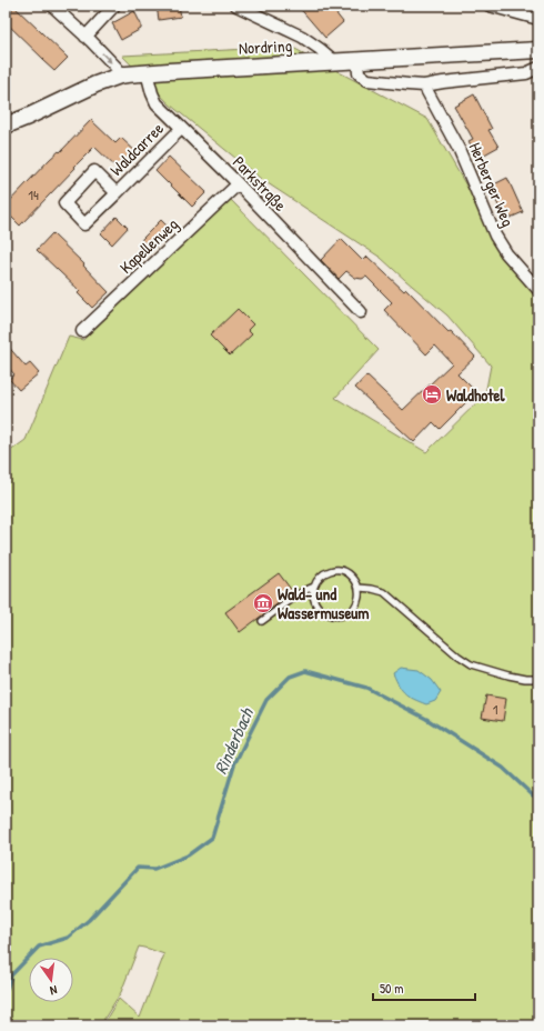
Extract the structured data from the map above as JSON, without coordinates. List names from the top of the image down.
{
  "streets": {
    "street": [
      "Nordring",
      "Waldcarree",
      "Parkstraße",
      "Herberger Weg",
      "Kapellenweg"
    ]
  },
  "crossings": [
    ["Nordring", "Parkstraße"],
    ["Waldcarree", "Parkstraße"],
    ["Parkstraße", "Kapellenweg"]
  ],
  "water": ["Rinderbach"],
  "places": {
    "hotel": ["Waldhotel"],
    "museum": ["Wald- und Wassermuseum"]
  },
  "house_numbers": ["14", "1"],
  "scale_bar": "50 m",
  "north": "bottom"
}
